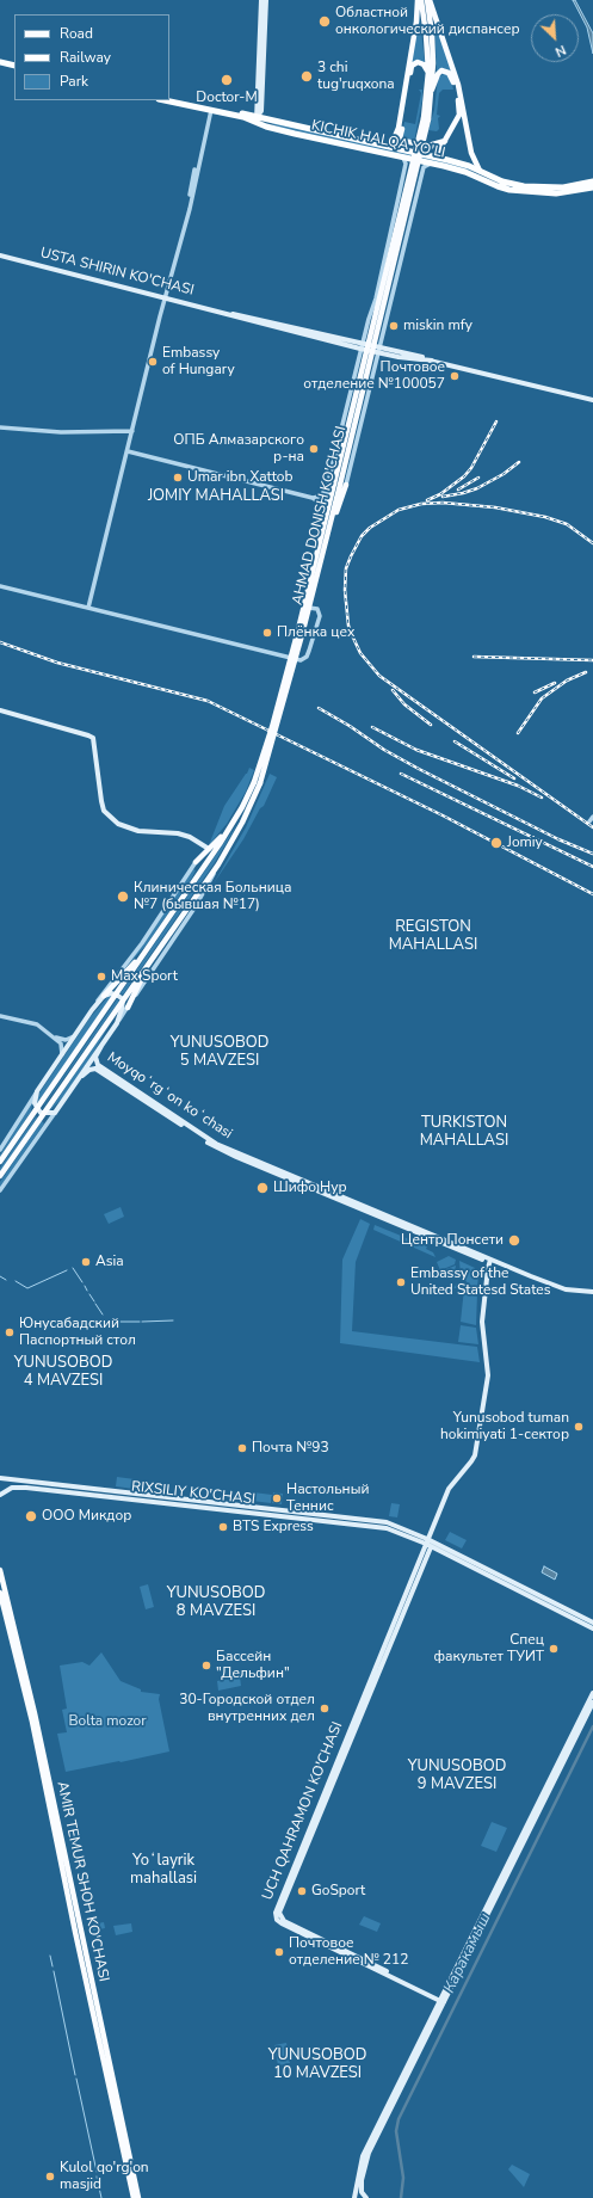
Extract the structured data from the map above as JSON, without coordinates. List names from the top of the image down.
{
  "streets": {
    "highway": ["KICHIK HALQA YO'LI"],
    "main road": [
      "USTA SHIRIN KO'CHASI",
      "AHMAD DONISH KO'CHASI",
      "Moyqoʻrgʻon koʻchasi",
      "RIXSILIY KO'CHASI",
      "UCH QAHRAMON KO'CHASI",
      "AMIR TEMUR SHOH KO'CHASI"
    ]
  },
  "crossings": [
    ["KICHIK HALQA YO'LI", "AHMAD DONISH KO'CHASI"],
    ["USTA SHIRIN KO'CHASI", "AHMAD DONISH KO'CHASI"],
    ["Moyqoʻrgʻon koʻchasi", "UCH QAHRAMON KO'CHASI"],
    ["RIXSILIY KO'CHASI", "UCH QAHRAMON KO'CHASI"]
  ],
  "districts": [
    "JOMIY MAHALLASI",
    "REGISTON MAHALLASI",
    "YUNUSOBOD 5 MAVZESI",
    "TURKISTON MAHALLASI",
    "YUNUSOBOD 4 MAVZESI",
    "YUNUSOBOD 8 MAVZESI",
    "YUNUSOBOD 9 MAVZESI",
    "Yoʻlayrik mahallasi",
    "YUNUSOBOD 10 MAVZESI"
  ],
  "water": ["Каракамыш"],
  "parks": ["Bolta mozor"],
  "places": [
    "Областной онкологический диспансер",
    "3 chi tug'ruqxona",
    "Doctor-M",
    "miskin mfy",
    "Embassy of Hungary",
    "Почтовое отделение №100057",
    "ОПБ Алмазарского р-на",
    "Umar ibn Xattob",
    "Плёнка цех",
    "Jomiy",
    "Клиническая Больница №7 (бывшая №17)",
    "Max Sport",
    "Шифо Нур",
    "Центр Понсети",
    "Asia",
    "Embassy of the United Statesd States",
    "Юнусабадский Паспортный стол",
    "Yunusobod tuman hokimiyati 1-сектор",
    "Почта №93",
    "Настольный Теннис",
    "ООО Микдор",
    "BTS Express",
    "Спец факультет ТУИТ",
    "Бассейн \"Дельфин\"",
    "30-Городской отдел внутренних дел",
    "GoSport",
    "Почтовое отделение № 212",
    "Kulol qo'rg'on masjid"
  ],
  "legend": ["Road", "Railway", "Park"],
  "north": "bottom right"
}
